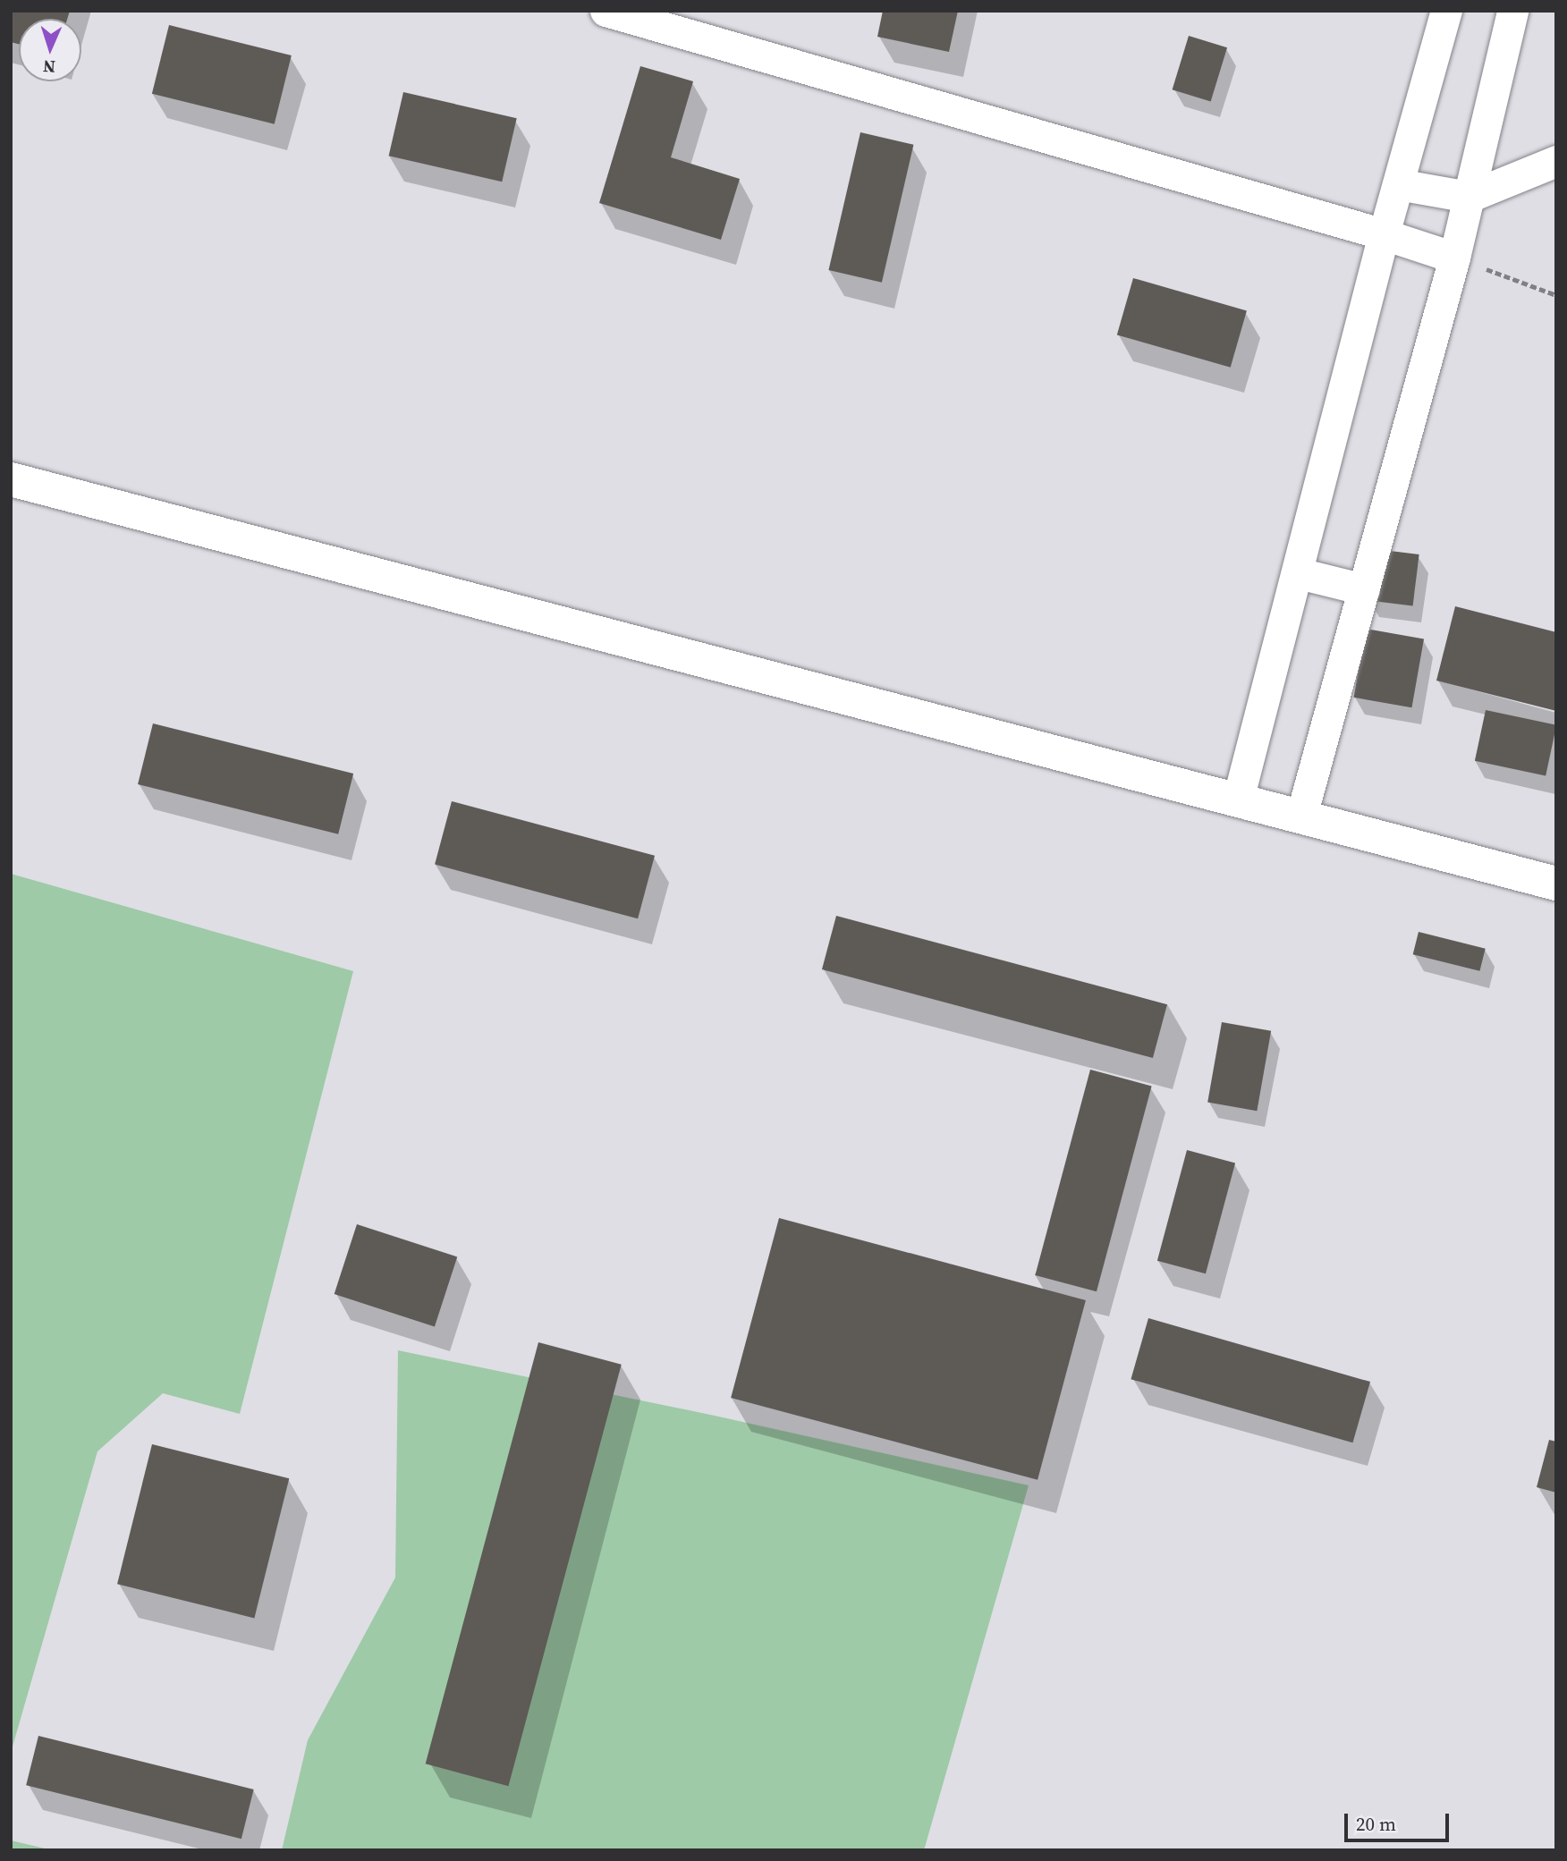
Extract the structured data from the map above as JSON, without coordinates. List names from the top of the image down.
{
  "scale_bar": "20 m",
  "north": "bottom"
}
